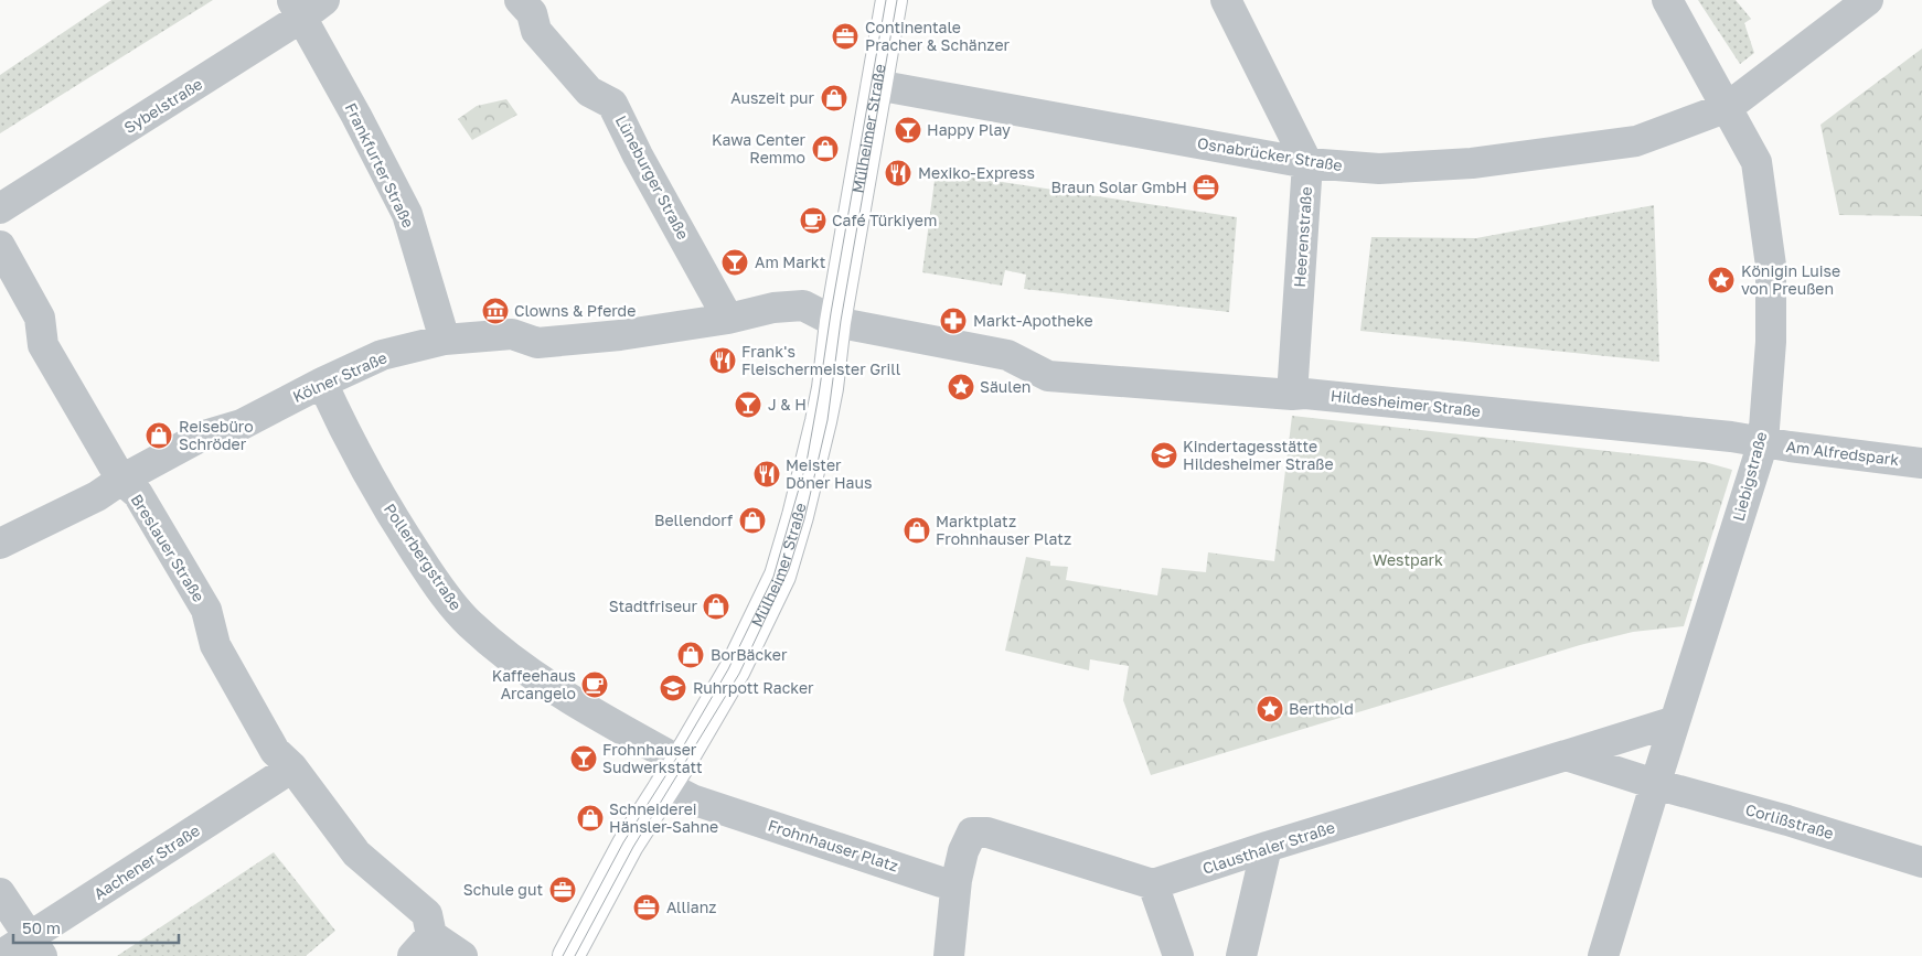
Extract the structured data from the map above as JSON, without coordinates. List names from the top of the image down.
{
  "streets": {
    "main road": ["Mülheimer Straße"],
    "street": [
      "Sybelstraße",
      "Osnabrücker Straße",
      "Frankfurter Straße",
      "Lüneburger Straße",
      "Heerenstraße",
      "Kölner Straße",
      "Hildesheimer Straße",
      "Am Alfredspark",
      "Liebigstraße",
      "Breslauer Straße",
      "Pollerbergstraße",
      "Corlißstraße",
      "Frohnhauser Platz",
      "Clausthaler Straße",
      "Aachener Straße"
    ]
  },
  "crossings": [
    ["Sybelstraße", "Frankfurter Straße"],
    ["Mülheimer Straße", "Osnabrücker Straße"],
    ["Mülheimer Straße", "Kölner Straße"],
    ["Mülheimer Straße", "Hildesheimer Straße"],
    ["Mülheimer Straße", "Pollerbergstraße"],
    ["Mülheimer Straße", "Frohnhauser Platz"],
    ["Osnabrücker Straße", "Heerenstraße"],
    ["Osnabrücker Straße", "Liebigstraße"],
    ["Frankfurter Straße", "Kölner Straße"],
    ["Lüneburger Straße", "Kölner Straße"],
    ["Heerenstraße", "Hildesheimer Straße"],
    ["Kölner Straße", "Hildesheimer Straße"],
    ["Kölner Straße", "Breslauer Straße"],
    ["Kölner Straße", "Pollerbergstraße"],
    ["Hildesheimer Straße", "Am Alfredspark"],
    ["Hildesheimer Straße", "Liebigstraße"],
    ["Am Alfredspark", "Liebigstraße"],
    ["Liebigstraße", "Corlißstraße"],
    ["Liebigstraße", "Clausthaler Straße"],
    ["Breslauer Straße", "Aachener Straße"],
    ["Pollerbergstraße", "Frohnhauser Platz"]
  ],
  "parks": ["Westpark"],
  "places": {
    "office": [
      "Continentale Pracher & Schänzer",
      "Braun Solar GmbH",
      "Schule gut",
      "Allianz"
    ],
    "shop": [
      "Auszeit pur",
      "Kawa Center Remmo",
      "Reisebüro Schröder",
      "Bellendorf",
      "Marktplatz Frohnhauser Platz",
      "Stadtfriseur",
      "BorBäcker",
      "Schneiderei Hänsler-Sahne"
    ],
    "bar": [
      "Happy Play",
      "Am Markt",
      "J & H",
      "Frohnhauser Sudwerkstatt"
    ],
    "restaurant": ["Mexiko-Express", "Frank's Fleischermeister Grill", "Meister Döner Haus"],
    "cafe": ["Café Türkiyem", "Kaffeehaus Arcangelo"],
    "place": ["Königin Luise von Preußen", "Säulen", "Berthold"],
    "museum": ["Clowns & Pferde"],
    "pharmacy": ["Markt-Apotheke"],
    "school or university": ["Kindertagesstätte Hildesheimer Straße", "Ruhrpott Racker"]
  },
  "scale_bar": "50 m"
}
